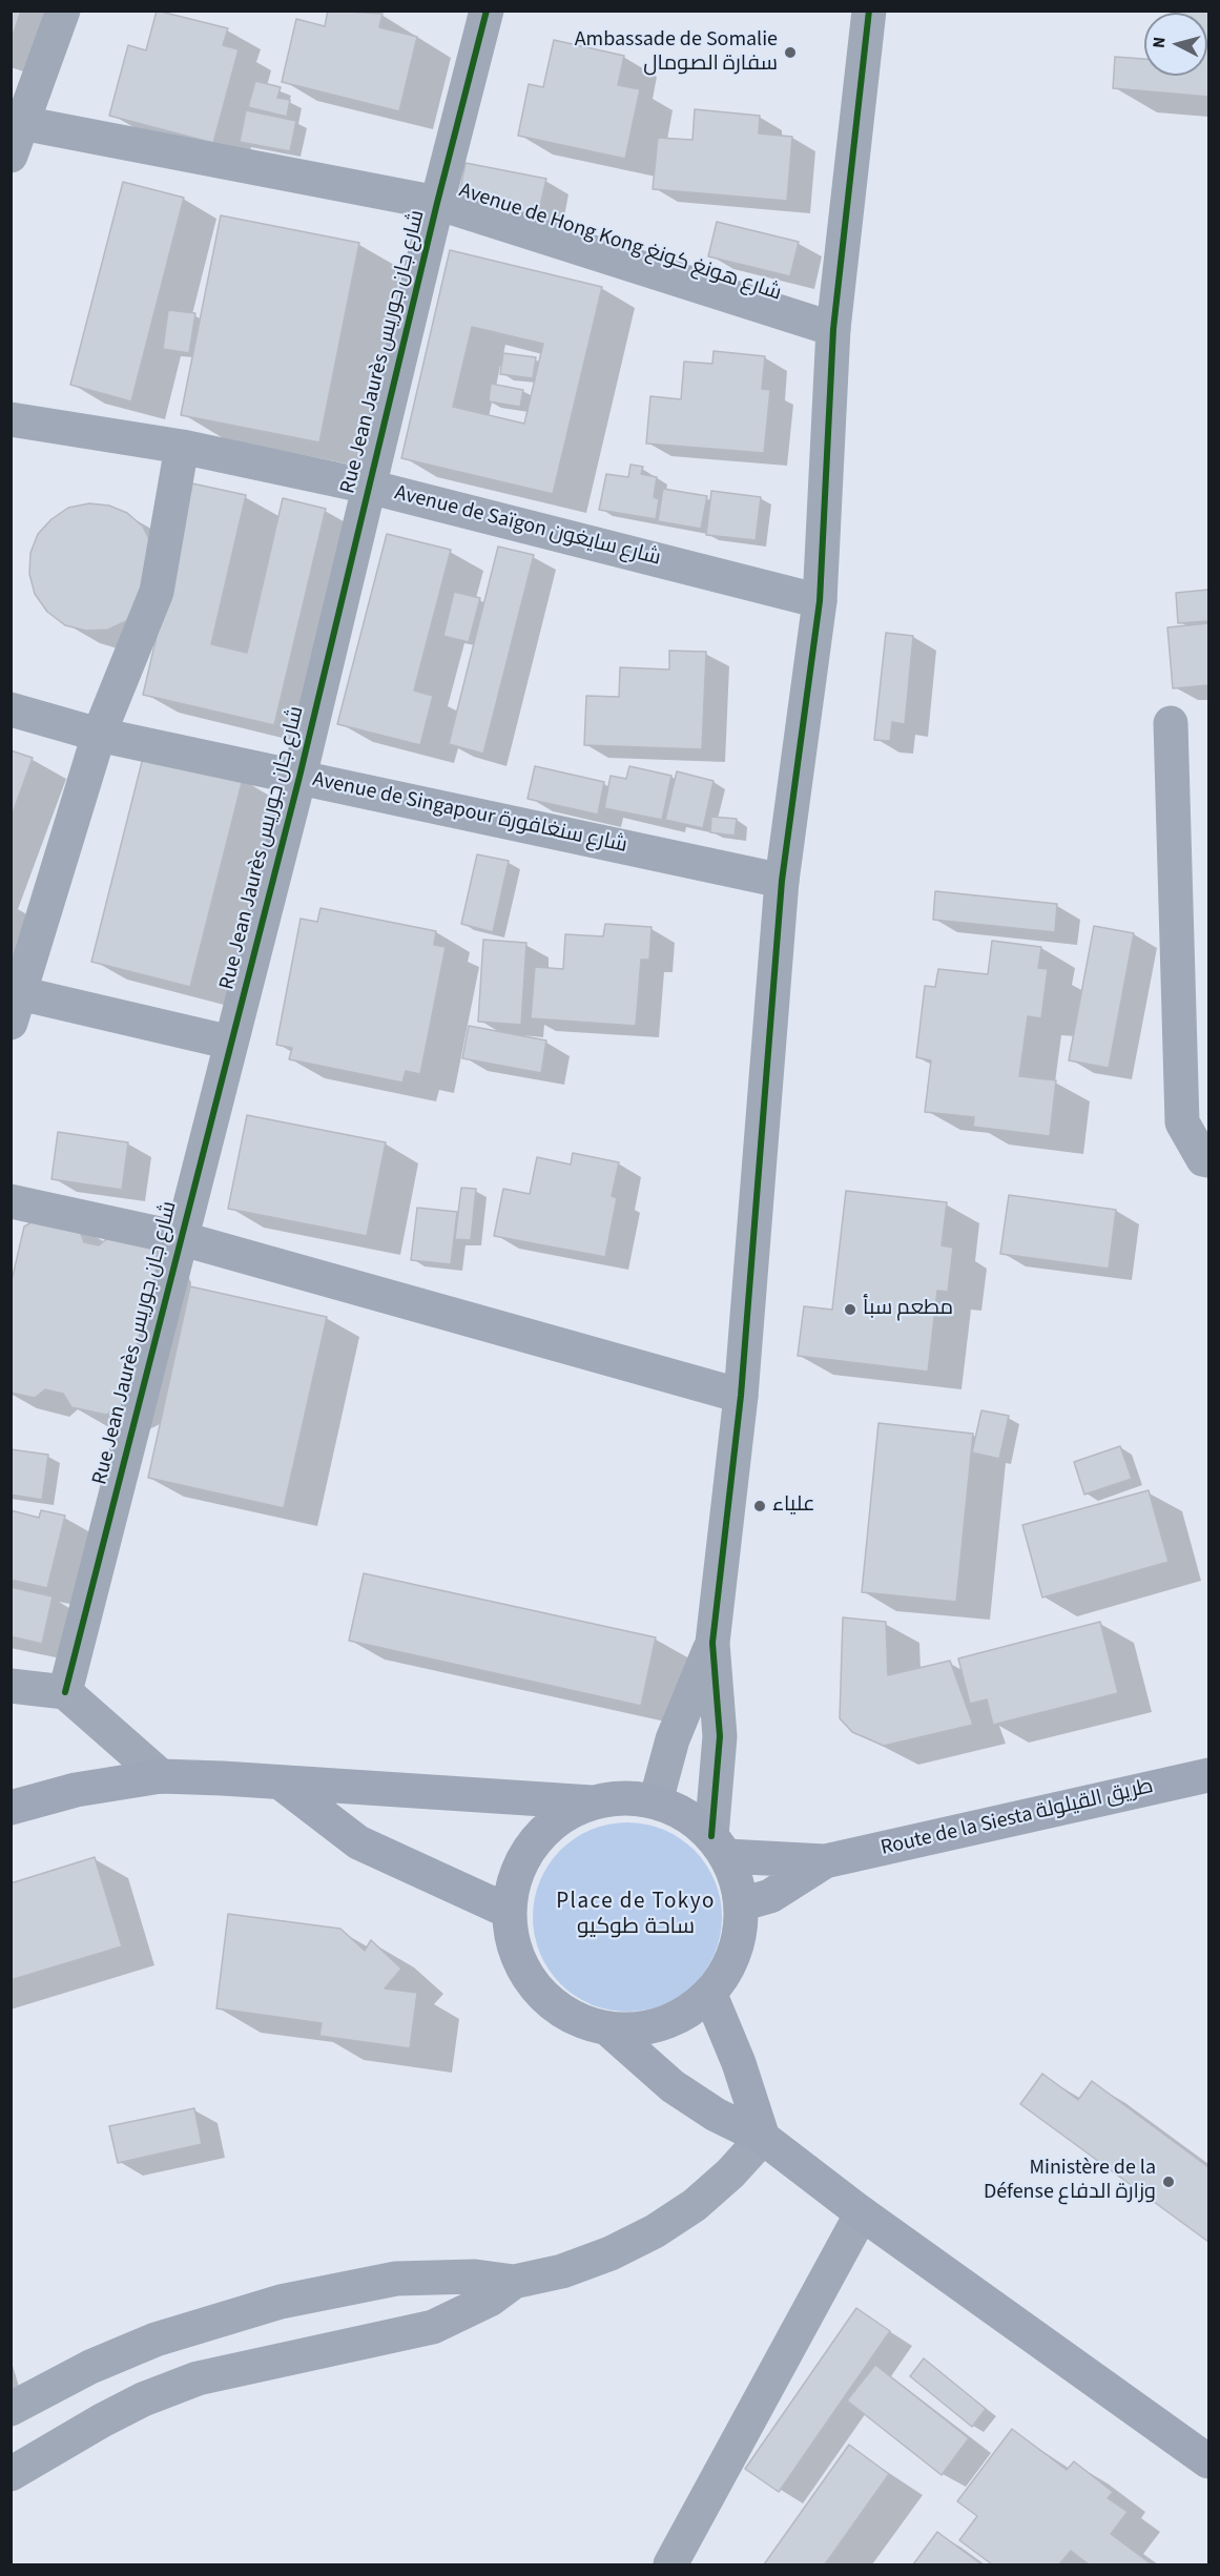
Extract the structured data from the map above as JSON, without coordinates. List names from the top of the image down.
{
  "streets": {
    "main road": ["Route de la Siesta طريق القيلولة"],
    "street": [
      "Avenue de Hong Kong شارع هونغ كونغ",
      "Rue Jean Jaurès شارع جان جوريس",
      "Avenue de Saïgon شارع سايغون",
      "Avenue de Singapour شارع سنغافورة"
    ]
  },
  "crossings": [
    ["Avenue de Hong Kong شارع هونغ كونغ", "Rue Jean Jaurès شارع جان جوريس"],
    ["Rue Jean Jaurès شارع جان جوريس", "Avenue de Saïgon شارع سايغون"],
    ["Rue Jean Jaurès شارع جان جوريس", "Avenue de Singapour شارع سنغافورة"]
  ],
  "districts": ["Place de Tokyo ساحة طوكيو"],
  "places": [
    "Ambassade de Somalie سفارة الصومال",
    "مطعم سبأ",
    "علياء",
    "Ministère de la Défense وزارة الدفاع"
  ],
  "north": "left"
}
